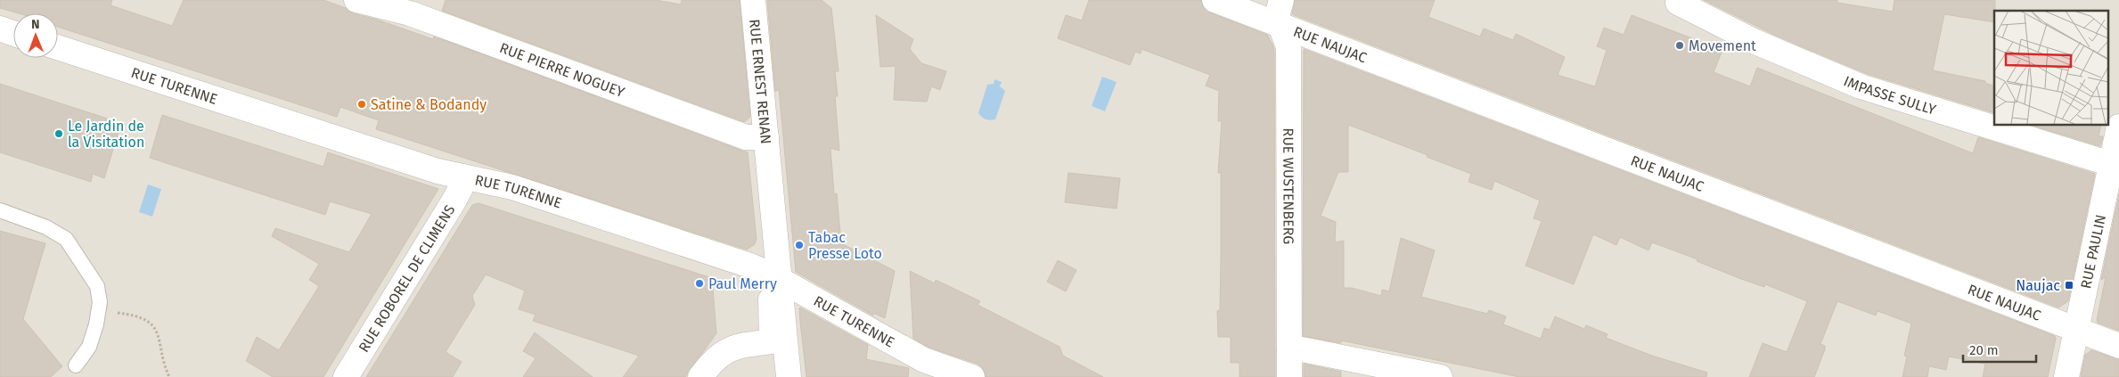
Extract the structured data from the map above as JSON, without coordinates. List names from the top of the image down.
{
  "streets": {
    "street": [
      "RUE NAUJAC",
      "RUE PIERRE NOGUEY",
      "RUE ERNEST RENAN",
      "RUE TURENNE",
      "IMPASSE SULLY",
      "RUE WUSTENBERG",
      "RUE PAULIN",
      "RUE ROBOREL DE CLIMENS"
    ]
  },
  "crossings": [
    ["RUE NAUJAC", "RUE WUSTENBERG"],
    ["RUE NAUJAC", "RUE PAULIN"],
    ["RUE PIERRE NOGUEY", "RUE ERNEST RENAN"],
    ["RUE ERNEST RENAN", "RUE TURENNE"],
    ["RUE TURENNE", "RUE ROBOREL DE CLIMENS"],
    ["IMPASSE SULLY", "RUE PAULIN"]
  ],
  "places": {
    "other": [
      "Movement",
      "Satine & Bodandy",
      "Le Jardin de la Visitation",
      "Tabac Presse Loto",
      "Paul Merry"
    ],
    "transit": ["Naujac"]
  },
  "scale_bar": "20 m",
  "north": "top"
}
